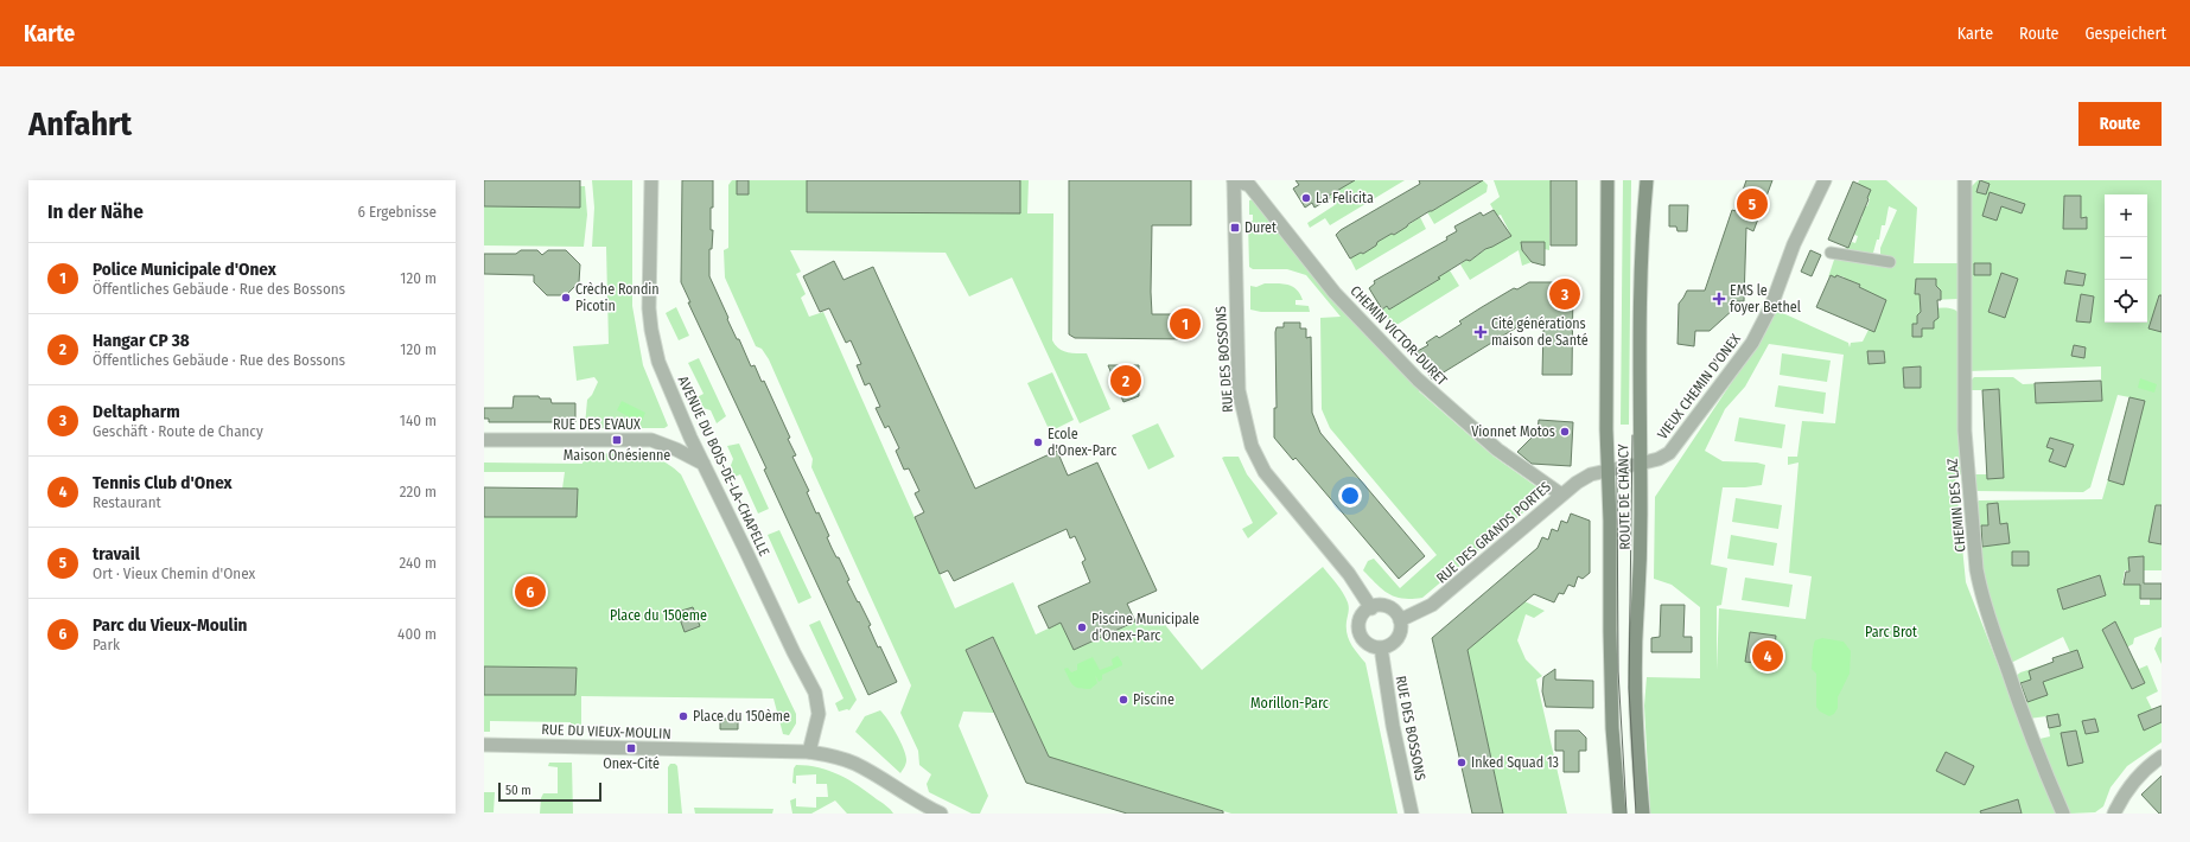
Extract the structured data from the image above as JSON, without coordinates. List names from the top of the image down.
{
  "streets": {
    "main road": ["ROUTE DE CHANCY"],
    "street": [
      "CHEMIN VICTOR-DURET",
      "RUE DES BOSSONS",
      "VIEUX CHEMIN D'ONEX",
      "RUE DES EVAUX",
      "AVENUE DU BOIS-DE-LA-CHAPELLE",
      "CHEMIN DES LAZ",
      "RUE DES GRANDS PORTES",
      "RUE DU VIEUX-MOULIN"
    ]
  },
  "crossings": [
    ["CHEMIN VICTOR-DURET", "RUE DES BOSSONS"],
    ["CHEMIN VICTOR-DURET", "RUE DES GRANDS PORTES"],
    ["RUE DES BOSSONS", "RUE DES GRANDS PORTES"],
    ["VIEUX CHEMIN D'ONEX", "ROUTE DE CHANCY"],
    ["VIEUX CHEMIN D'ONEX", "RUE DES GRANDS PORTES"],
    ["RUE DES EVAUX", "AVENUE DU BOIS-DE-LA-CHAPELLE"],
    ["AVENUE DU BOIS-DE-LA-CHAPELLE", "RUE DU VIEUX-MOULIN"],
    ["ROUTE DE CHANCY", "RUE DES GRANDS PORTES"]
  ],
  "parks": ["Place du 150eme", "Parc Brot", "Morillon-Parc"],
  "places": {
    "other": [
      "La Felicita",
      "Crèche Rondin Picotin",
      "Vionnet Motos",
      "Ecole d'Onex-Parc",
      "Piscine Municipale d’Onex-Parc",
      "Piscine",
      "Place du 150ème",
      "Inked Squad 13"
    ],
    "transit": ["Duret", "Maison Onésienne", "Onex-Cité"],
    "health": ["EMS le foyer Bethel", "Cité générations maison de Santé"]
  },
  "scale_bar": "50 m",
  "page": {
    "header": "Karte",
    "nav": ["Karte", "Route", "Gespeichert"],
    "buttons": "Route",
    "title": "Anfahrt",
    "heading": ["In der Nähe", "6 Ergebnisse"],
    "pins": [
      "5",
      "3",
      "1",
      "2",
      "6",
      "4"
    ],
    "map_buttons": ["+", "−"],
    "list": [
      {
        "mark": "1",
        "name": "Police Municipale d'Onex",
        "note": "Öffentliches Gebäude · Rue des Bossons",
        "value": "120 m"
      },
      {
        "mark": "2",
        "name": "Hangar CP 38",
        "note": "Öffentliches Gebäude · Rue des Bossons",
        "value": "120 m"
      },
      {
        "mark": "3",
        "name": "Deltapharm",
        "note": "Geschäft · Route de Chancy",
        "value": "140 m"
      },
      {
        "mark": "4",
        "name": "Tennis Club d'Onex",
        "note": "Restaurant",
        "value": "220 m"
      },
      {
        "mark": "5",
        "name": "travail",
        "note": "Ort · Vieux Chemin d'Onex",
        "value": "240 m"
      },
      {
        "mark": "6",
        "name": "Parc du Vieux-Moulin",
        "note": "Park",
        "value": "400 m"
      }
    ],
    "scale": "50 m"
  }
}
